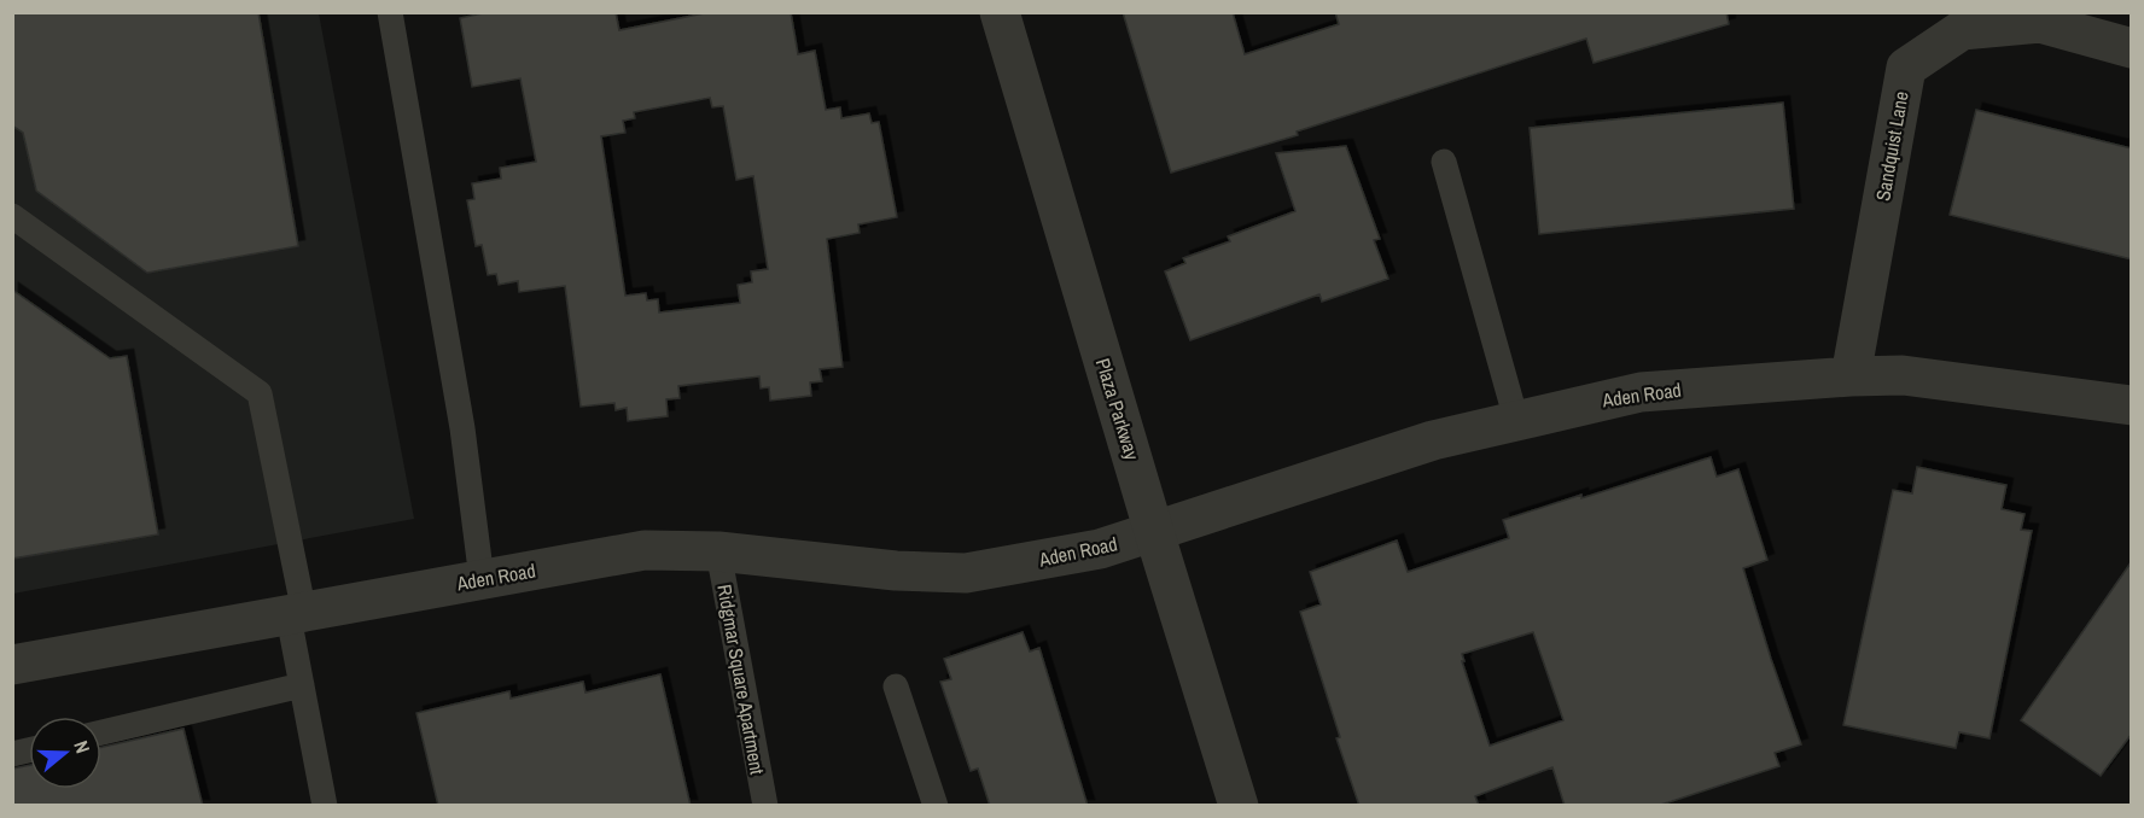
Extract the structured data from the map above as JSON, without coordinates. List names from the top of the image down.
{
  "streets": {
    "street": ["Sandquist Lane", "Aden Road", "Plaza Parkway"],
    "lane": ["Ridgmar Square Apartment"]
  },
  "crossings": [
    ["Sandquist Lane", "Aden Road"],
    ["Aden Road", "Plaza Parkway"],
    ["Aden Road", "Ridgmar Square Apartment"]
  ],
  "north": "right"
}
